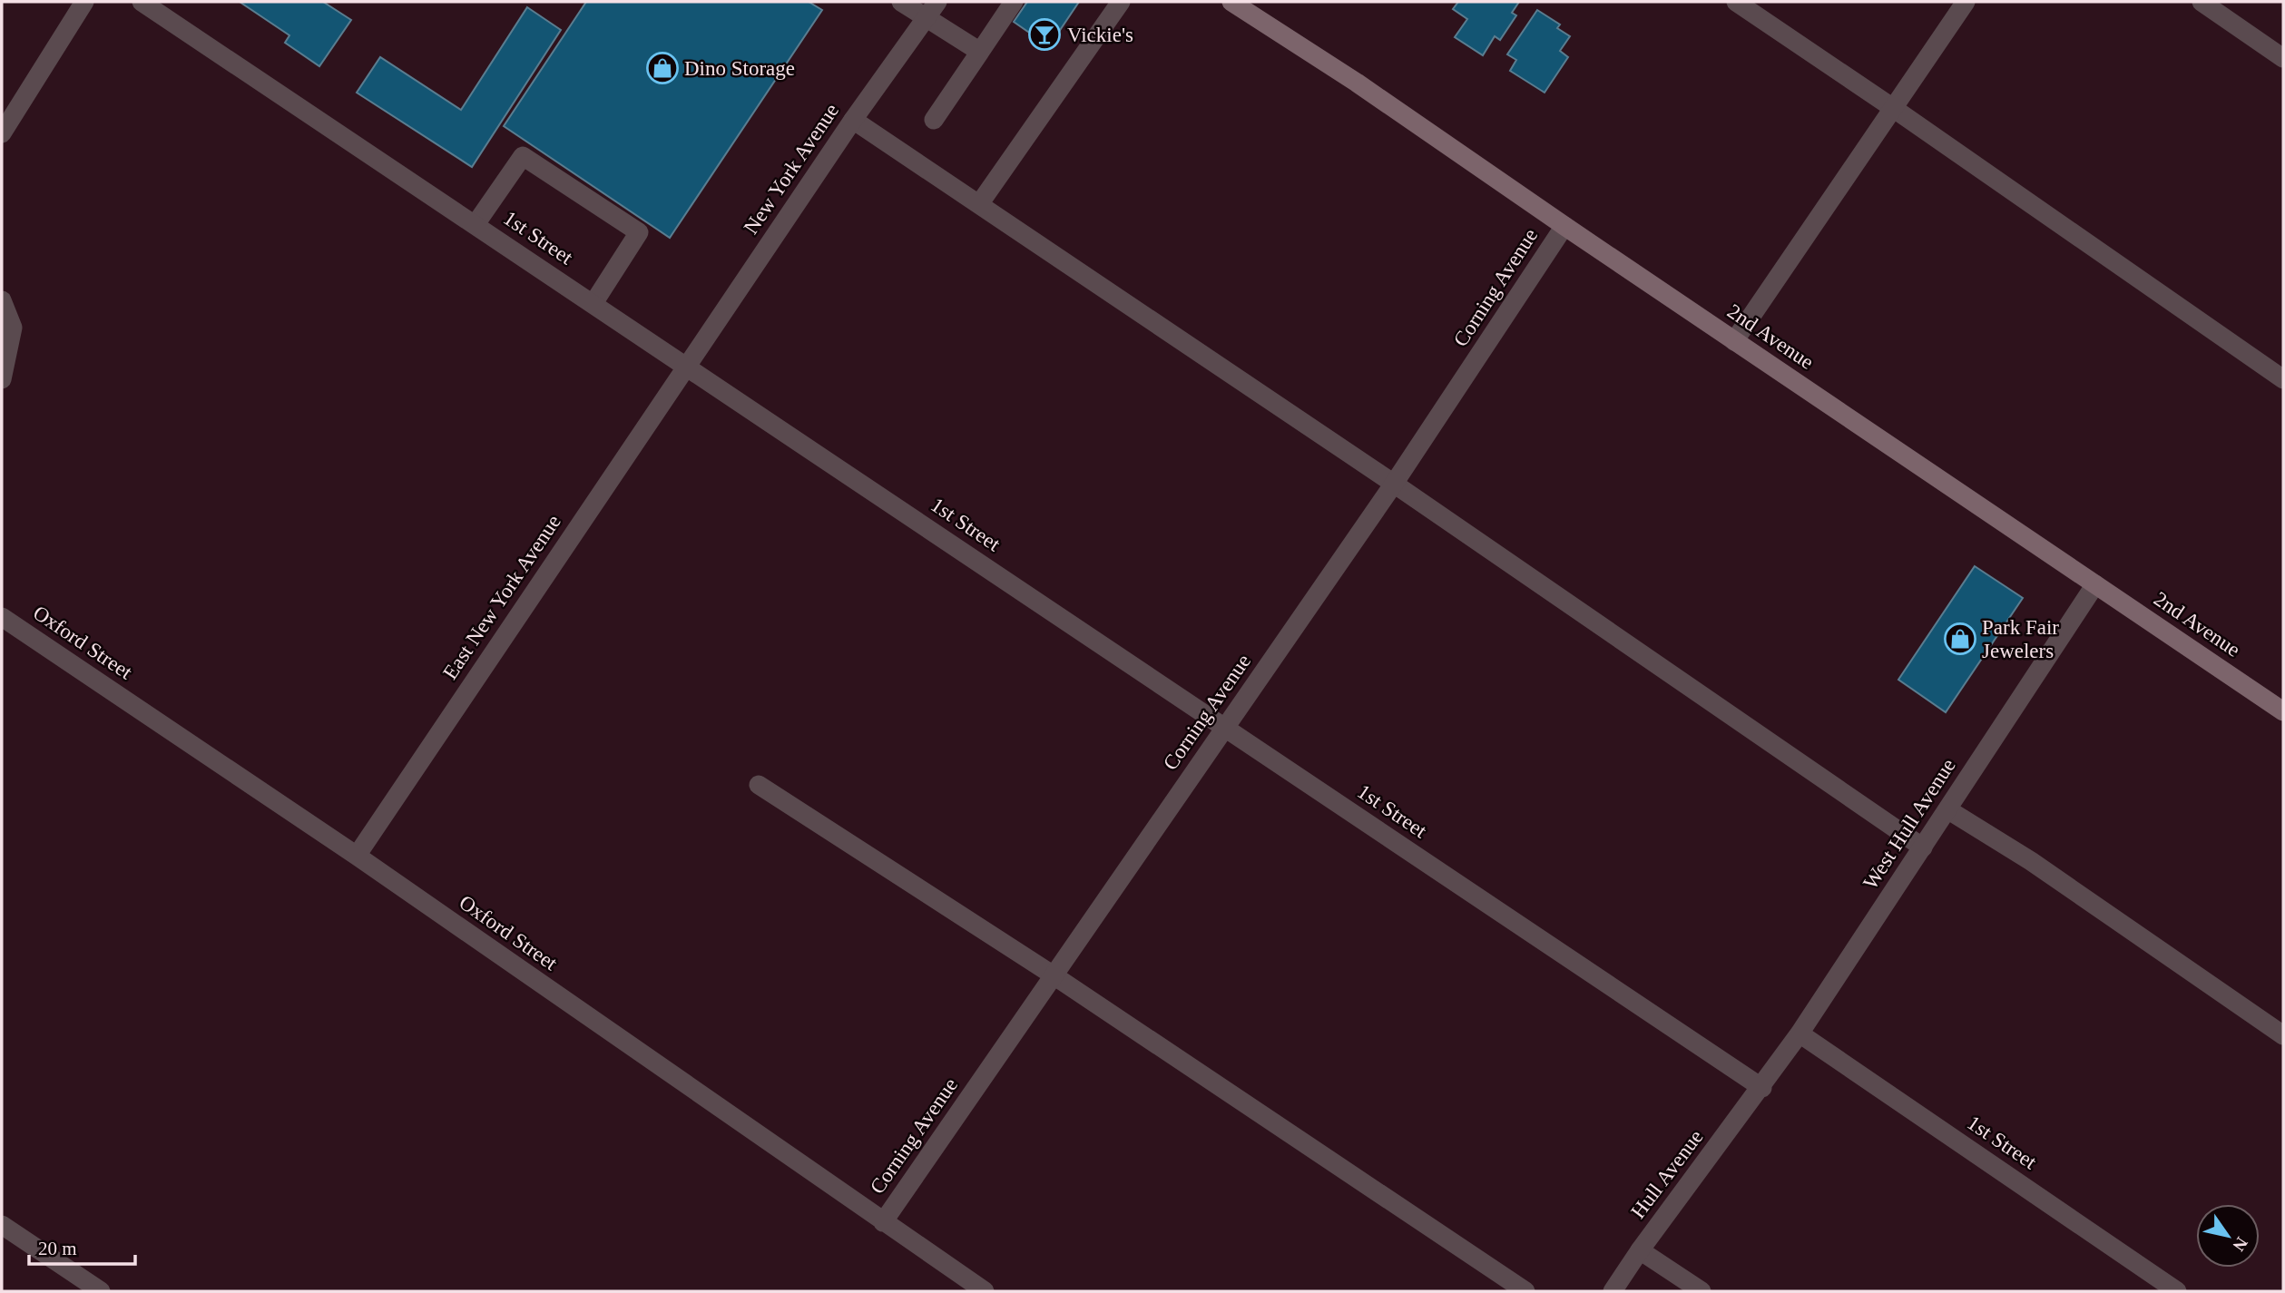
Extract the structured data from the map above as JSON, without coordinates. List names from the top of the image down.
{
  "streets": {
    "main road": ["2nd Avenue"],
    "street": [
      "New York Avenue",
      "1st Street",
      "Corning Avenue",
      "East New York Avenue",
      "Oxford Street",
      "West Hull Avenue",
      "Hull Avenue"
    ]
  },
  "crossings": [
    ["New York Avenue", "1st Street"],
    ["New York Avenue", "East New York Avenue"],
    ["1st Street", "Corning Avenue"],
    ["1st Street", "East New York Avenue"],
    ["1st Street", "West Hull Avenue"],
    ["1st Street", "Hull Avenue"],
    ["Corning Avenue", "2nd Avenue"],
    ["Corning Avenue", "Oxford Street"],
    ["2nd Avenue", "West Hull Avenue"],
    ["East New York Avenue", "Oxford Street"],
    ["West Hull Avenue", "Hull Avenue"]
  ],
  "places": {
    "bar": ["Vickie's"],
    "shop": ["Dino Storage", "Park Fair Jewelers"]
  },
  "scale_bar": "20 m",
  "north": "bottom right"
}
